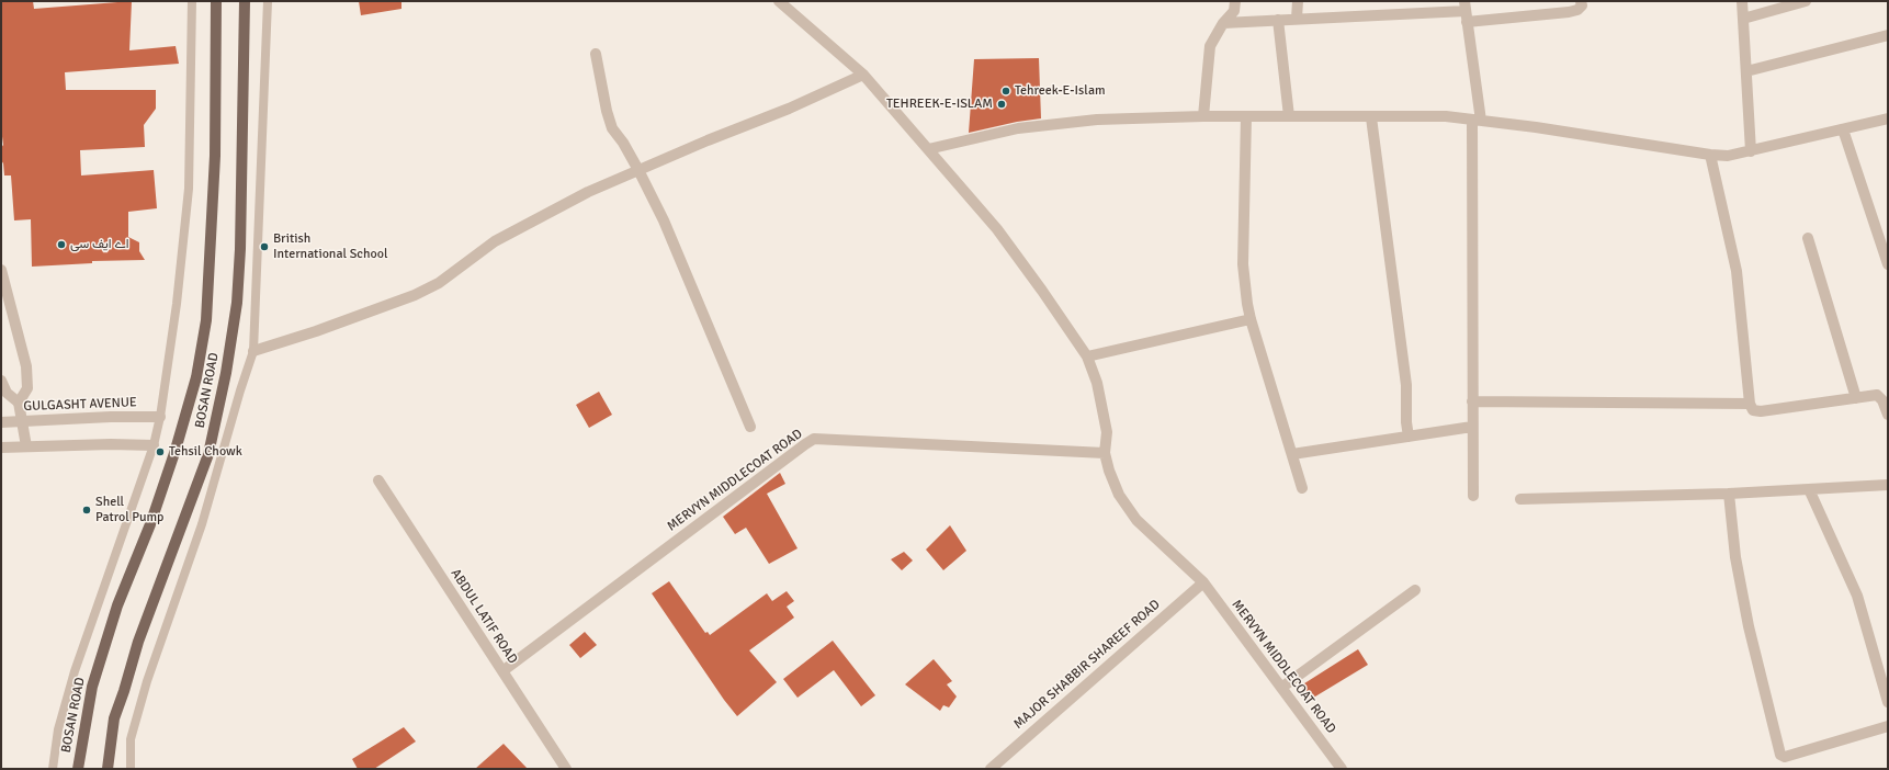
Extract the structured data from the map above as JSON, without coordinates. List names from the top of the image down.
{
  "streets": {
    "main road": ["BOSAN ROAD"],
    "street": [
      "GULGASHT AVENUE",
      "MERVYN MIDDLECOAT ROAD",
      "ABDUL LATIF ROAD",
      "MAJOR SHABBIR SHAREEF ROAD"
    ]
  },
  "crossings": [
    ["MERVYN MIDDLECOAT ROAD", "ABDUL LATIF ROAD"],
    ["MERVYN MIDDLECOAT ROAD", "MAJOR SHABBIR SHAREEF ROAD"]
  ],
  "places": [
    "Tehreek-E-Islam",
    "TEHREEK-E-ISLAM",
    "اے ایف سی",
    "British International School",
    "Tehsil Chowk",
    "Shell Patrol Pump"
  ]
}
